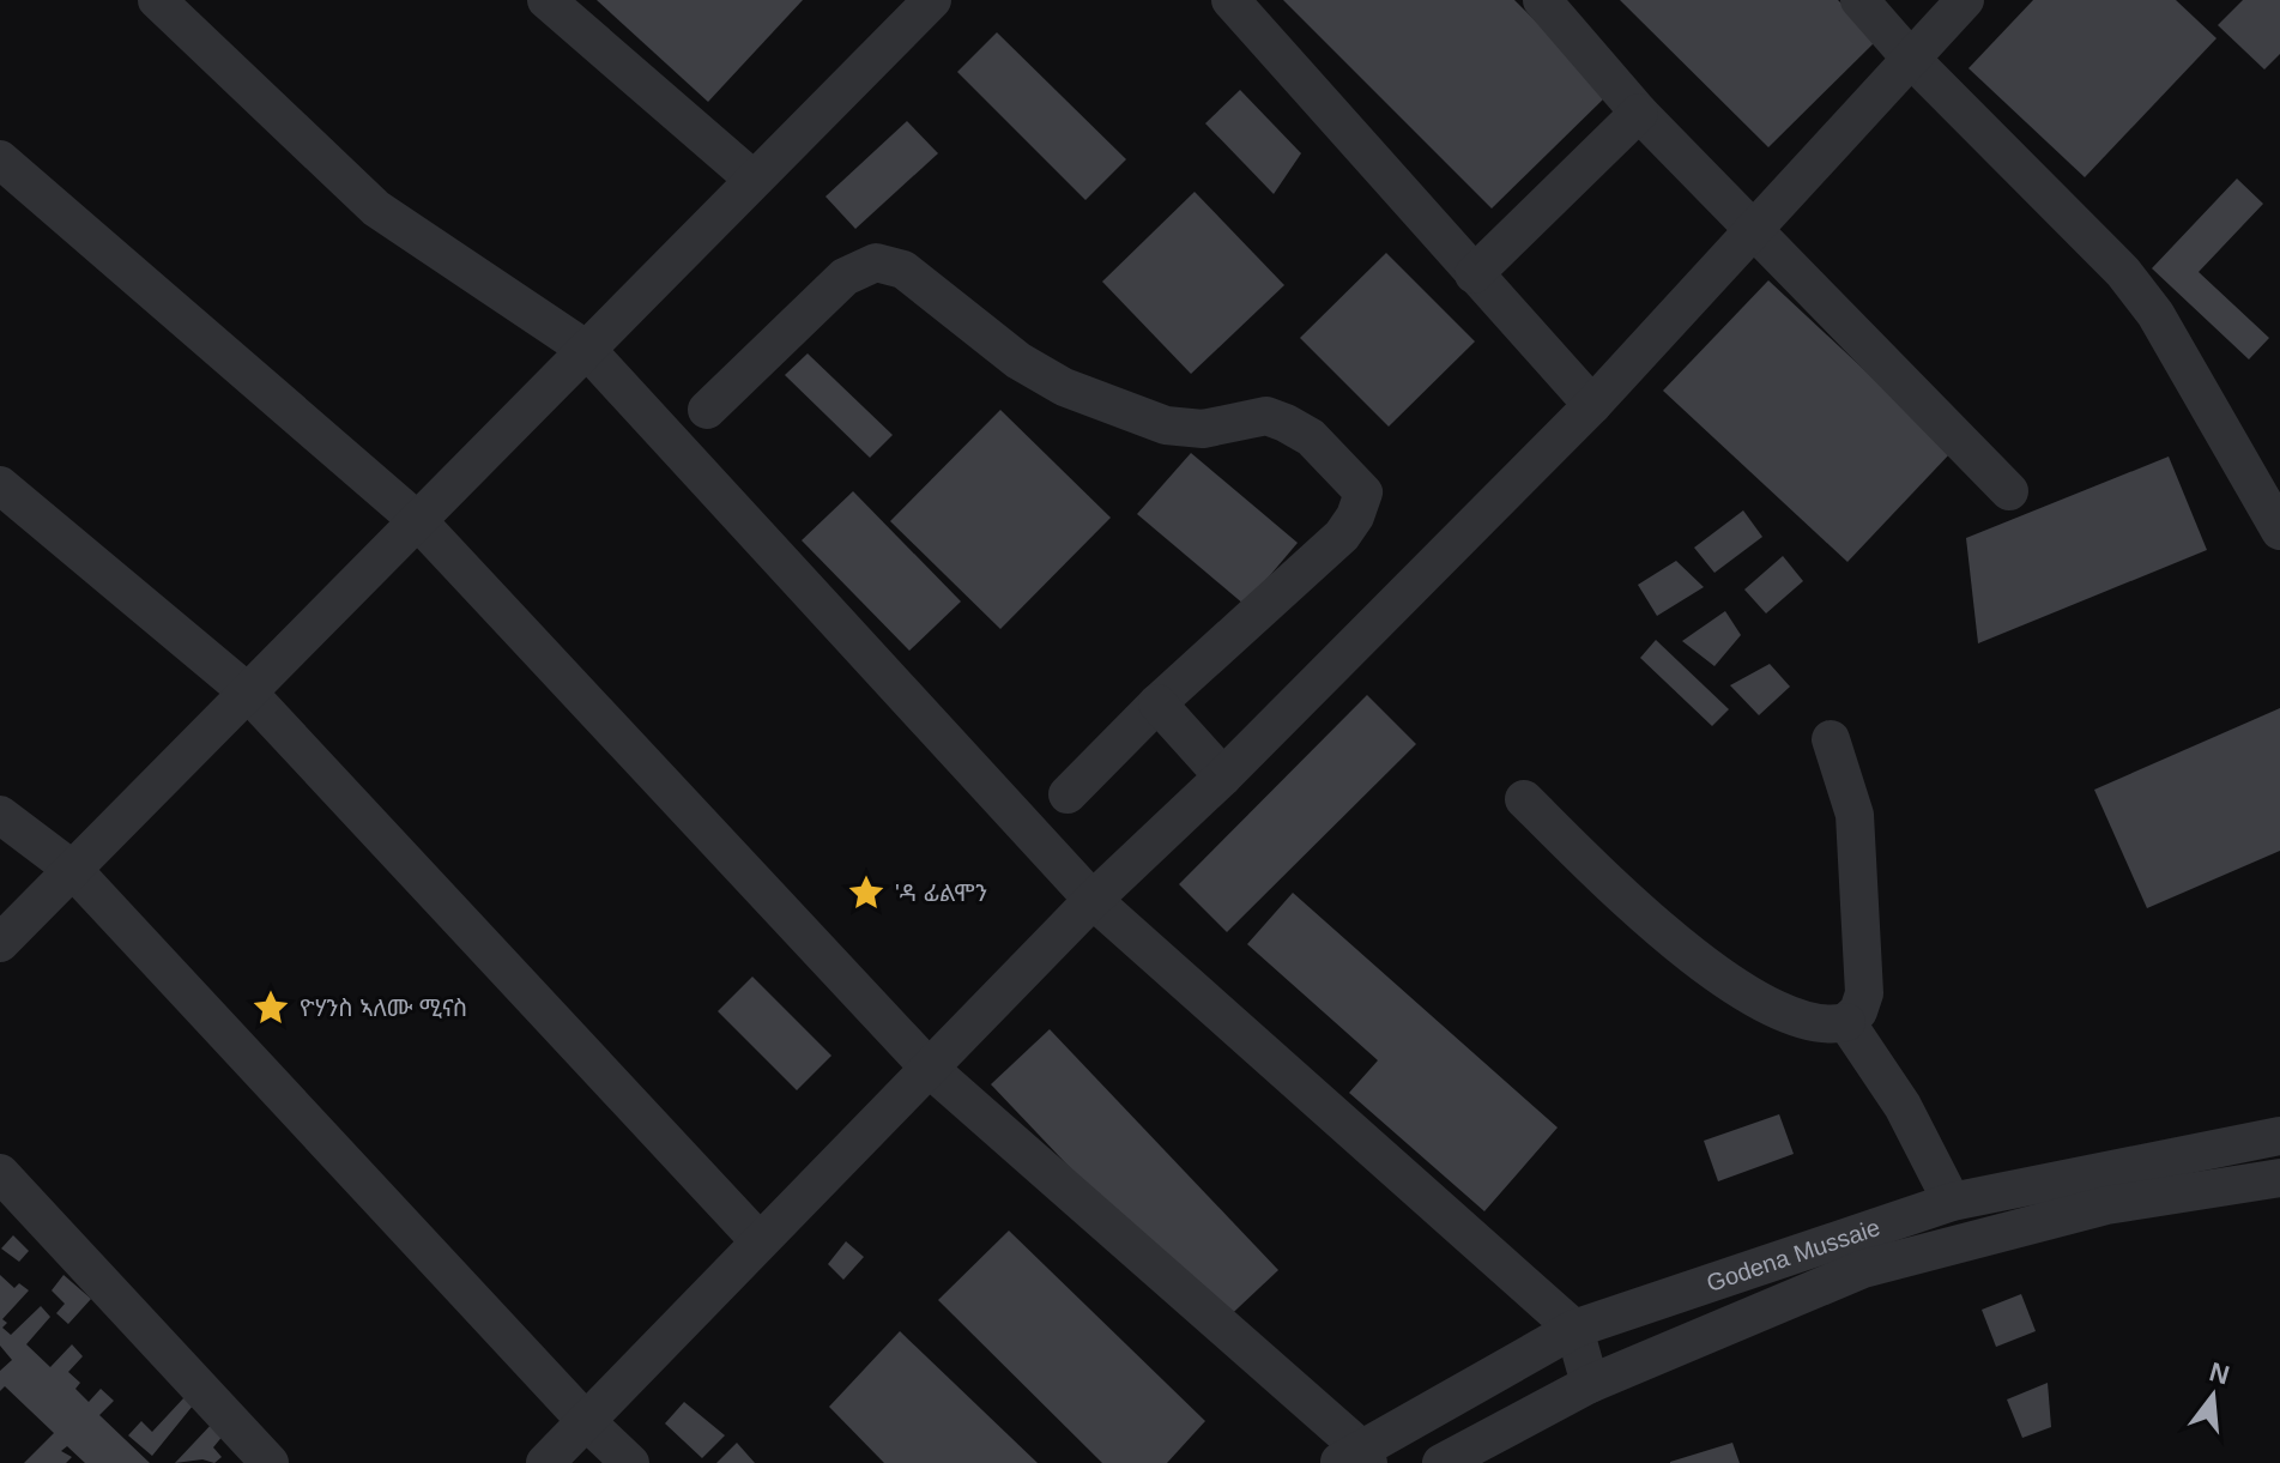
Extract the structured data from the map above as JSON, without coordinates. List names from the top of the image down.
{
  "streets": {
    "street": ["Godena Mussaie"]
  },
  "places": {
    "place": ["'ዳ ፊልሞን", "ዮሃንስ ኣለሙ ሚናስ"]
  },
  "north": "top"
}
